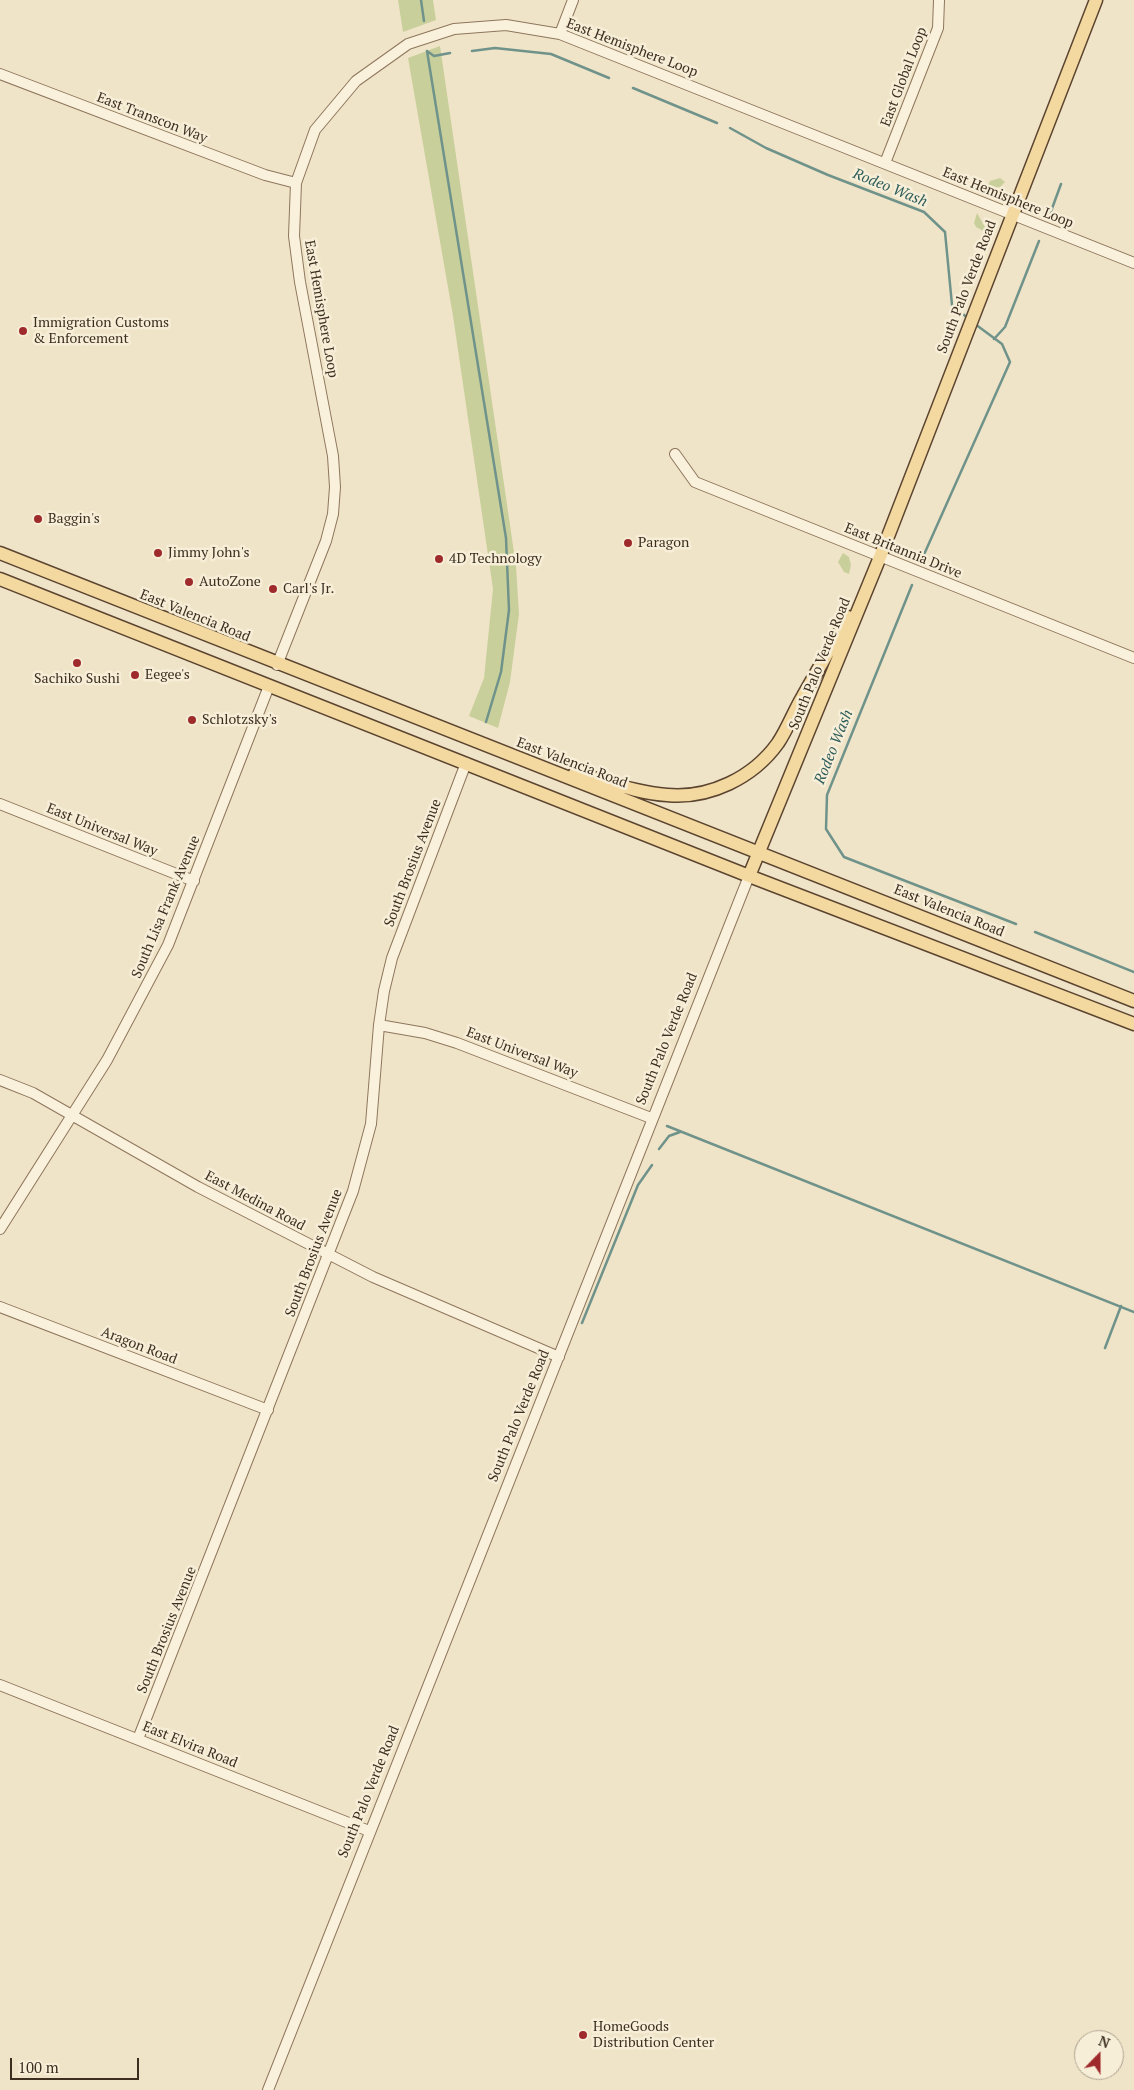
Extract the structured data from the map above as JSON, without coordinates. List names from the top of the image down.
{
  "streets": {
    "main road": ["South Palo Verde Road", "East Valencia Road"],
    "street": [
      "East Hemisphere Loop",
      "East Global Loop",
      "East Transcon Way",
      "East Britannia Drive",
      "East Universal Way",
      "South Brosius Avenue",
      "South Lisa Frank Avenue",
      "East Medina Road",
      "Aragon Road",
      "East Elvira Road"
    ]
  },
  "crossings": [
    ["East Hemisphere Loop", "East Global Loop"],
    ["East Hemisphere Loop", "East Transcon Way"],
    ["East Hemisphere Loop", "South Palo Verde Road"],
    ["East Hemisphere Loop", "East Valencia Road"],
    ["South Palo Verde Road", "East Britannia Drive"],
    ["South Palo Verde Road", "East Valencia Road"],
    ["South Palo Verde Road", "East Universal Way"],
    ["South Palo Verde Road", "East Medina Road"],
    ["South Palo Verde Road", "East Elvira Road"],
    ["East Universal Way", "South Brosius Avenue"],
    ["East Universal Way", "South Lisa Frank Avenue"],
    ["South Brosius Avenue", "East Medina Road"],
    ["South Brosius Avenue", "Aragon Road"],
    ["South Brosius Avenue", "East Elvira Road"],
    ["South Lisa Frank Avenue", "East Medina Road"]
  ],
  "water": ["Rodeo Wash"],
  "places": [
    "Immigration Customs & Enforcement",
    "Baggin's",
    "Paragon",
    "Jimmy John's",
    "4D Technology",
    "AutoZone",
    "Carl's Jr.",
    "Sachiko Sushi",
    "Eegee's",
    "Schlotzsky's",
    "HomeGoods Distribution Center"
  ],
  "scale_bar": "100 m",
  "north": "top"
}
